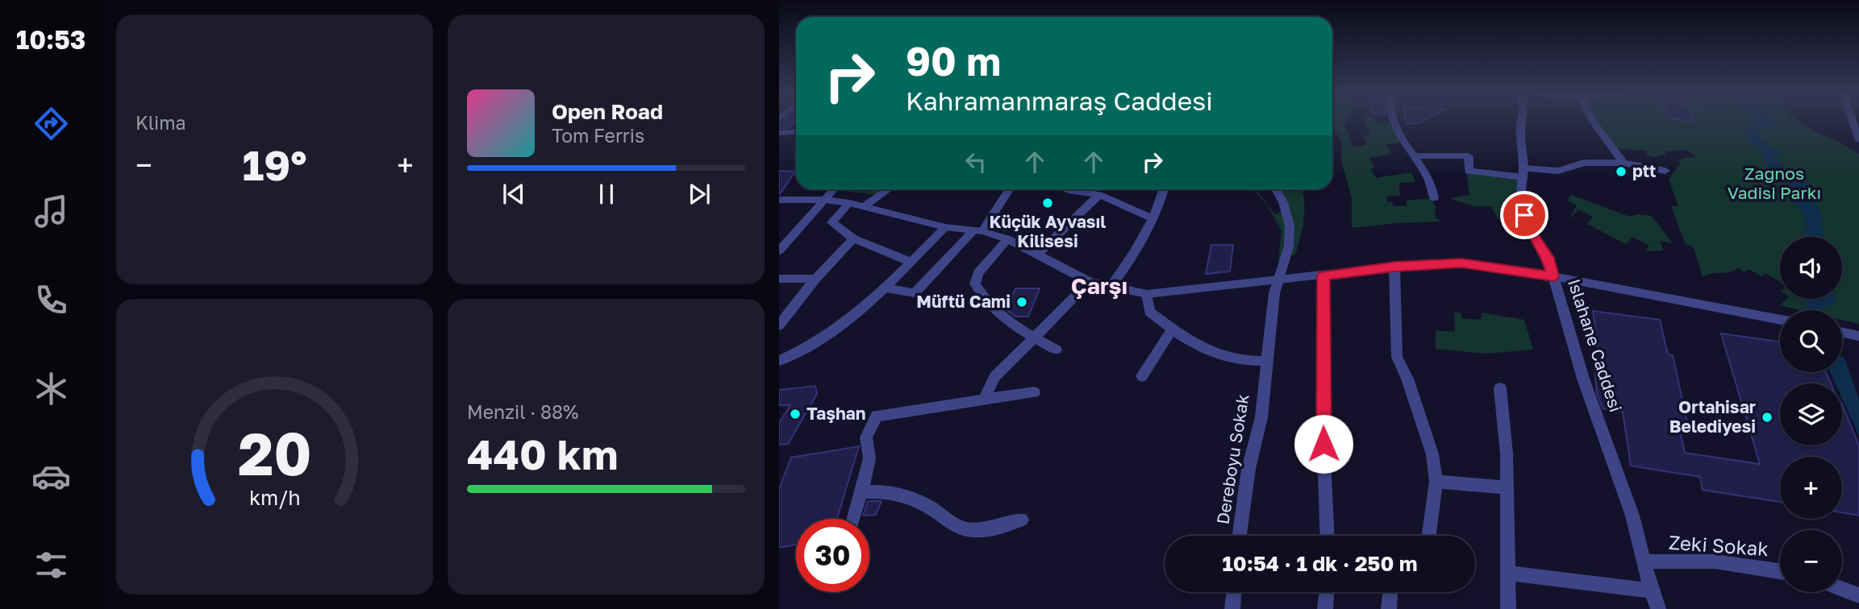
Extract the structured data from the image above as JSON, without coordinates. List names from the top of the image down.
{
  "streets": {
    "street": ["Islahane Caddesi", "Dereboyu Sokak", "Zeki Sokak"]
  },
  "crossings": [
    ["Islahane Caddesi", "Zeki Sokak"]
  ],
  "districts": ["Çarşı"],
  "parks": ["Zağnos Vadisi Parkı"],
  "places": [
    "ptt",
    "Küçük Ayvasıl Kilisesi",
    "Müftü Cami",
    "Taşhan",
    "Ortahisar Belediyesi"
  ],
  "page": {
    "tabs": "10:53",
    "tile": [
      "Klima",
      ["Menzil · 88%", "440 km"]
    ],
    "turn": ["90 m", "Kahramanmaraş Caddesi"],
    "song": ["Open Road", "Tom Ferris"],
    "heat": ["−", "19°", "+"],
    "map_buttons": ["+", "−"],
    "limit": "30",
    "trip": "10:54 · 1 dk · 250 m",
    "gauge": ["20", "km/h"]
  }
}
